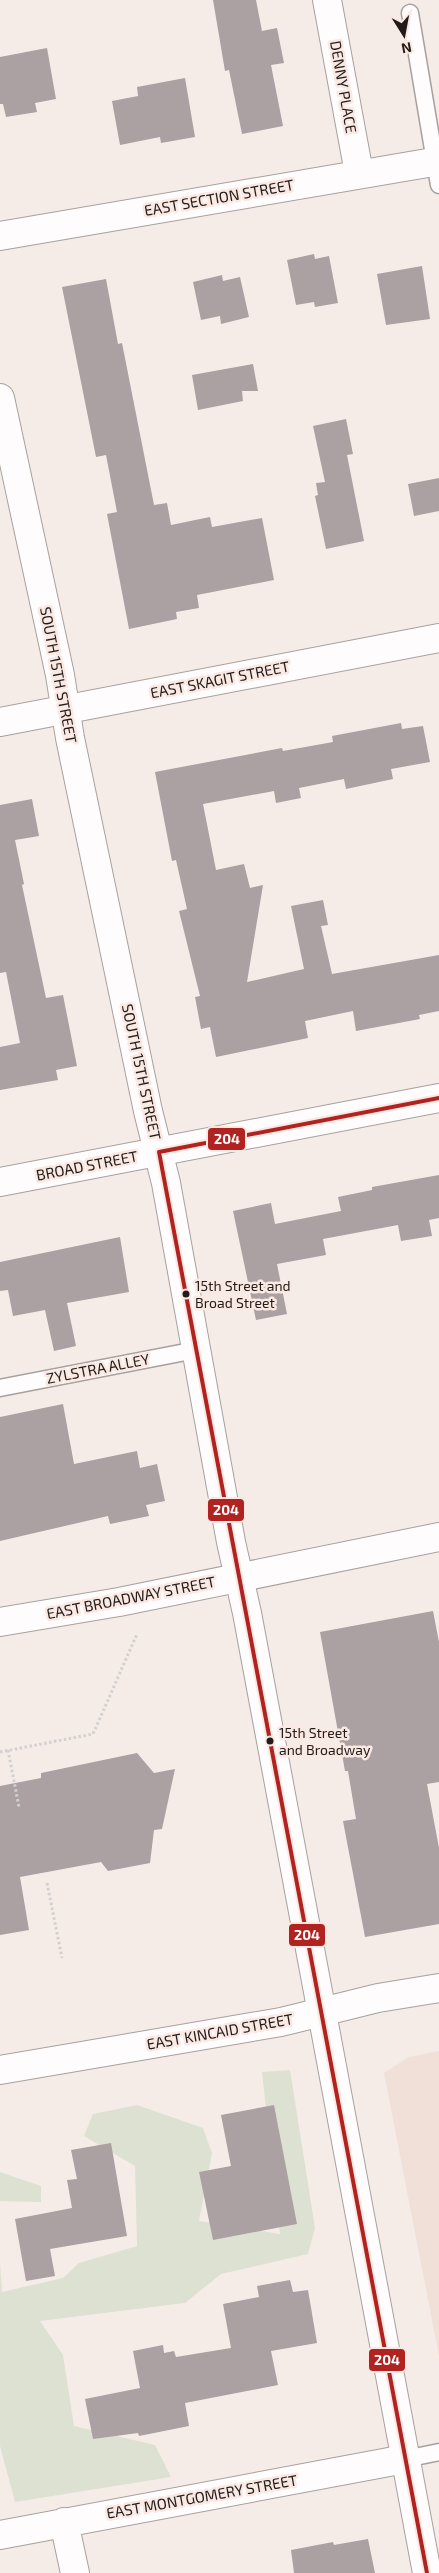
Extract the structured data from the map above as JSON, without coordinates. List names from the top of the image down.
{
  "streets": {
    "street": [
      "DENNY PLACE",
      "EAST SECTION STREET",
      "SOUTH 15TH STREET",
      "EAST SKAGIT STREET",
      "BROAD STREET",
      "EAST BROADWAY STREET",
      "EAST KINCAID STREET",
      "EAST MONTGOMERY STREET"
    ],
    "lane": ["ZYLSTRA ALLEY"]
  },
  "crossings": [
    ["DENNY PLACE", "EAST SECTION STREET"],
    ["SOUTH 15TH STREET", "EAST SKAGIT STREET"],
    ["SOUTH 15TH STREET", "BROAD STREET"],
    ["SOUTH 15TH STREET", "ZYLSTRA ALLEY"],
    ["SOUTH 15TH STREET", "EAST BROADWAY STREET"],
    ["SOUTH 15TH STREET", "EAST KINCAID STREET"],
    ["SOUTH 15TH STREET", "EAST MONTGOMERY STREET"]
  ],
  "places": ["15th Street and Broad Street", "15th Street and Broadway"],
  "lines": ["transit line 204"],
  "north": "bottom"
}
